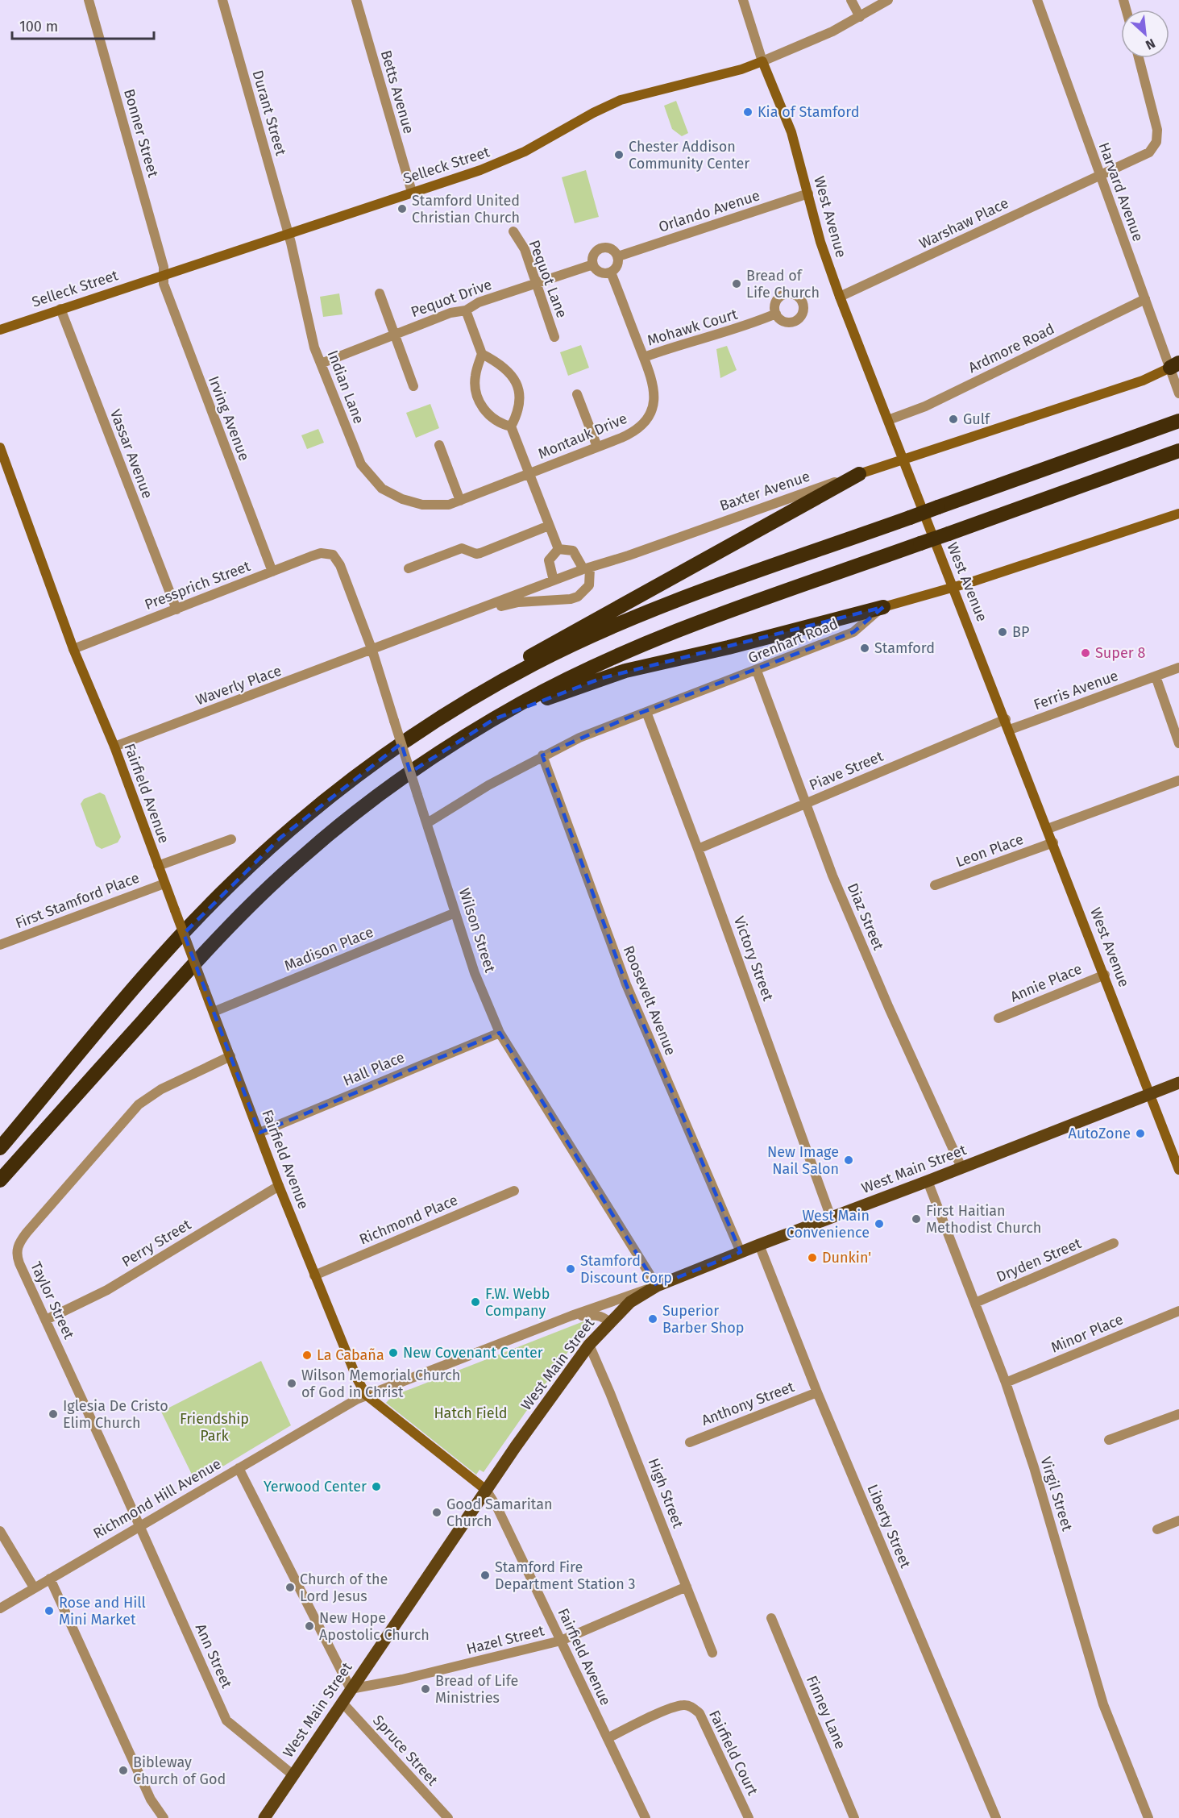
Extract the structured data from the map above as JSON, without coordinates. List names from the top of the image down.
{
  "streets": {
    "main road": [
      "Selleck Street",
      "West Avenue",
      "Baxter Avenue",
      "Grenhart Road",
      "Fairfield Avenue",
      "West Main Street"
    ],
    "street": [
      "Betts Avenue",
      "Durant Street",
      "Bonner Street",
      "Harvard Avenue",
      "Orlando Avenue",
      "Warshaw Place",
      "Pequot Lane",
      "Pequot Drive",
      "Mohawk Court",
      "Ardmore Road",
      "Indian Lane",
      "Irving Avenue",
      "Montauk Drive",
      "Vassar Avenue",
      "Pressprich Street",
      "Waverly Place",
      "Ferris Avenue",
      "Piave Street",
      "Leon Place",
      "First Stamford Place",
      "Diaz Street",
      "Wilson Street",
      "Madison Place",
      "Victory Street",
      "Annie Place",
      "Roosevelt Avenue",
      "Hall Place",
      "Richmond Place",
      "Perry Street",
      "Dryden Street",
      "Taylor Street",
      "Minor Place",
      "Anthony Street",
      "High Street",
      "Virgil Street",
      "Richmond Hill Avenue",
      "Liberty Street",
      "Hazel Street",
      "Ann Street",
      "Finney Lane",
      "Spruce Street",
      "Fairfield Court"
    ]
  },
  "crossings": [
    ["Betts Avenue", "Selleck Street"],
    ["Durant Street", "Selleck Street"],
    ["Durant Street", "Indian Lane"],
    ["Bonner Street", "Selleck Street"],
    ["Bonner Street", "Irving Avenue"],
    ["Selleck Street", "West Avenue"],
    ["Selleck Street", "Indian Lane"],
    ["Selleck Street", "Irving Avenue"],
    ["Selleck Street", "Vassar Avenue"],
    ["Harvard Avenue", "Warshaw Place"],
    ["Harvard Avenue", "Ardmore Road"],
    ["Harvard Avenue", "Baxter Avenue"],
    ["Orlando Avenue", "West Avenue"],
    ["Orlando Avenue", "Pequot Drive"],
    ["Orlando Avenue", "Montauk Drive"],
    ["West Avenue", "Warshaw Place"],
    ["West Avenue", "Ardmore Road"],
    ["West Avenue", "Baxter Avenue"],
    ["West Avenue", "Grenhart Road"],
    ["West Avenue", "Ferris Avenue"],
    ["West Avenue", "Piave Street"],
    ["West Avenue", "Leon Place"],
    ["West Avenue", "Annie Place"],
    ["West Avenue", "West Main Street"],
    ["Pequot Lane", "Pequot Drive"],
    ["Pequot Drive", "Indian Lane"],
    ["Pequot Drive", "Montauk Drive"],
    ["Mohawk Court", "Montauk Drive"],
    ["Indian Lane", "Montauk Drive"],
    ["Irving Avenue", "Pressprich Street"],
    ["Vassar Avenue", "Pressprich Street"],
    ["Baxter Avenue", "Waverly Place"],
    ["Baxter Avenue", "Wilson Street"],
    ["Pressprich Street", "Fairfield Avenue"],
    ["Pressprich Street", "Wilson Street"],
    ["Grenhart Road", "Diaz Street"],
    ["Grenhart Road", "Wilson Street"],
    ["Grenhart Road", "Victory Street"],
    ["Grenhart Road", "Roosevelt Avenue"],
    ["Waverly Place", "Fairfield Avenue"],
    ["Waverly Place", "Wilson Street"],
    ["Piave Street", "Diaz Street"],
    ["Piave Street", "Victory Street"],
    ["Fairfield Avenue", "First Stamford Place"],
    ["Fairfield Avenue", "Madison Place"],
    ["Fairfield Avenue", "Hall Place"],
    ["Fairfield Avenue", "West Main Street"],
    ["Fairfield Avenue", "Richmond Place"],
    ["Fairfield Avenue", "Perry Street"],
    ["Fairfield Avenue", "Taylor Street"],
    ["Fairfield Avenue", "Richmond Hill Avenue"],
    ["Fairfield Avenue", "Hazel Street"],
    ["Fairfield Avenue", "Fairfield Court"],
    ["Diaz Street", "West Main Street"],
    ["Wilson Street", "Madison Place"],
    ["Wilson Street", "Hall Place"],
    ["Wilson Street", "West Main Street"],
    ["Wilson Street", "Richmond Hill Avenue"],
    ["Victory Street", "West Main Street"],
    ["Roosevelt Avenue", "West Main Street"],
    ["West Main Street", "High Street"],
    ["West Main Street", "Virgil Street"],
    ["West Main Street", "Richmond Hill Avenue"],
    ["West Main Street", "Liberty Street"],
    ["West Main Street", "Hazel Street"],
    ["West Main Street", "Ann Street"],
    ["West Main Street", "Spruce Street"],
    ["Perry Street", "Taylor Street"],
    ["Dryden Street", "Virgil Street"],
    ["Taylor Street", "Richmond Hill Avenue"],
    ["Taylor Street", "Ann Street"],
    ["Minor Place", "Virgil Street"],
    ["Anthony Street", "Liberty Street"],
    ["High Street", "Hazel Street"],
    ["Richmond Hill Avenue", "Ann Street"]
  ],
  "parks": ["Hatch Field", "Friendship Park"],
  "places": [
    "Kia of Stamford",
    "Chester Addison Community Center",
    "Stamford United Christian Church",
    "Bread of Life Church",
    "Gulf",
    "BP",
    "Stamford",
    "Super 8",
    "AutoZone",
    "New Image Nail Salon",
    "First Haitian Methodist Church",
    "West Main Convenience",
    "Dunkin'",
    "Stamford Discount Corp",
    "F.W. Webb Company",
    "Superior Barber Shop",
    "New Covenant Center",
    "La Cabaña",
    "Wilson Memorial Church of God in Christ",
    "Iglesia De Cristo Elim Church",
    "Yerwood Center",
    "Good Samaritan Church",
    "Stamford Fire Department Station 3",
    "Church of the Lord Jesus",
    "Rose and Hill Mini Market",
    "New Hope Apostolic Church",
    "Bread of Life Ministries",
    "Bibleway Church of God"
  ],
  "scale_bar": "100 m",
  "north": "bottom right"
}
